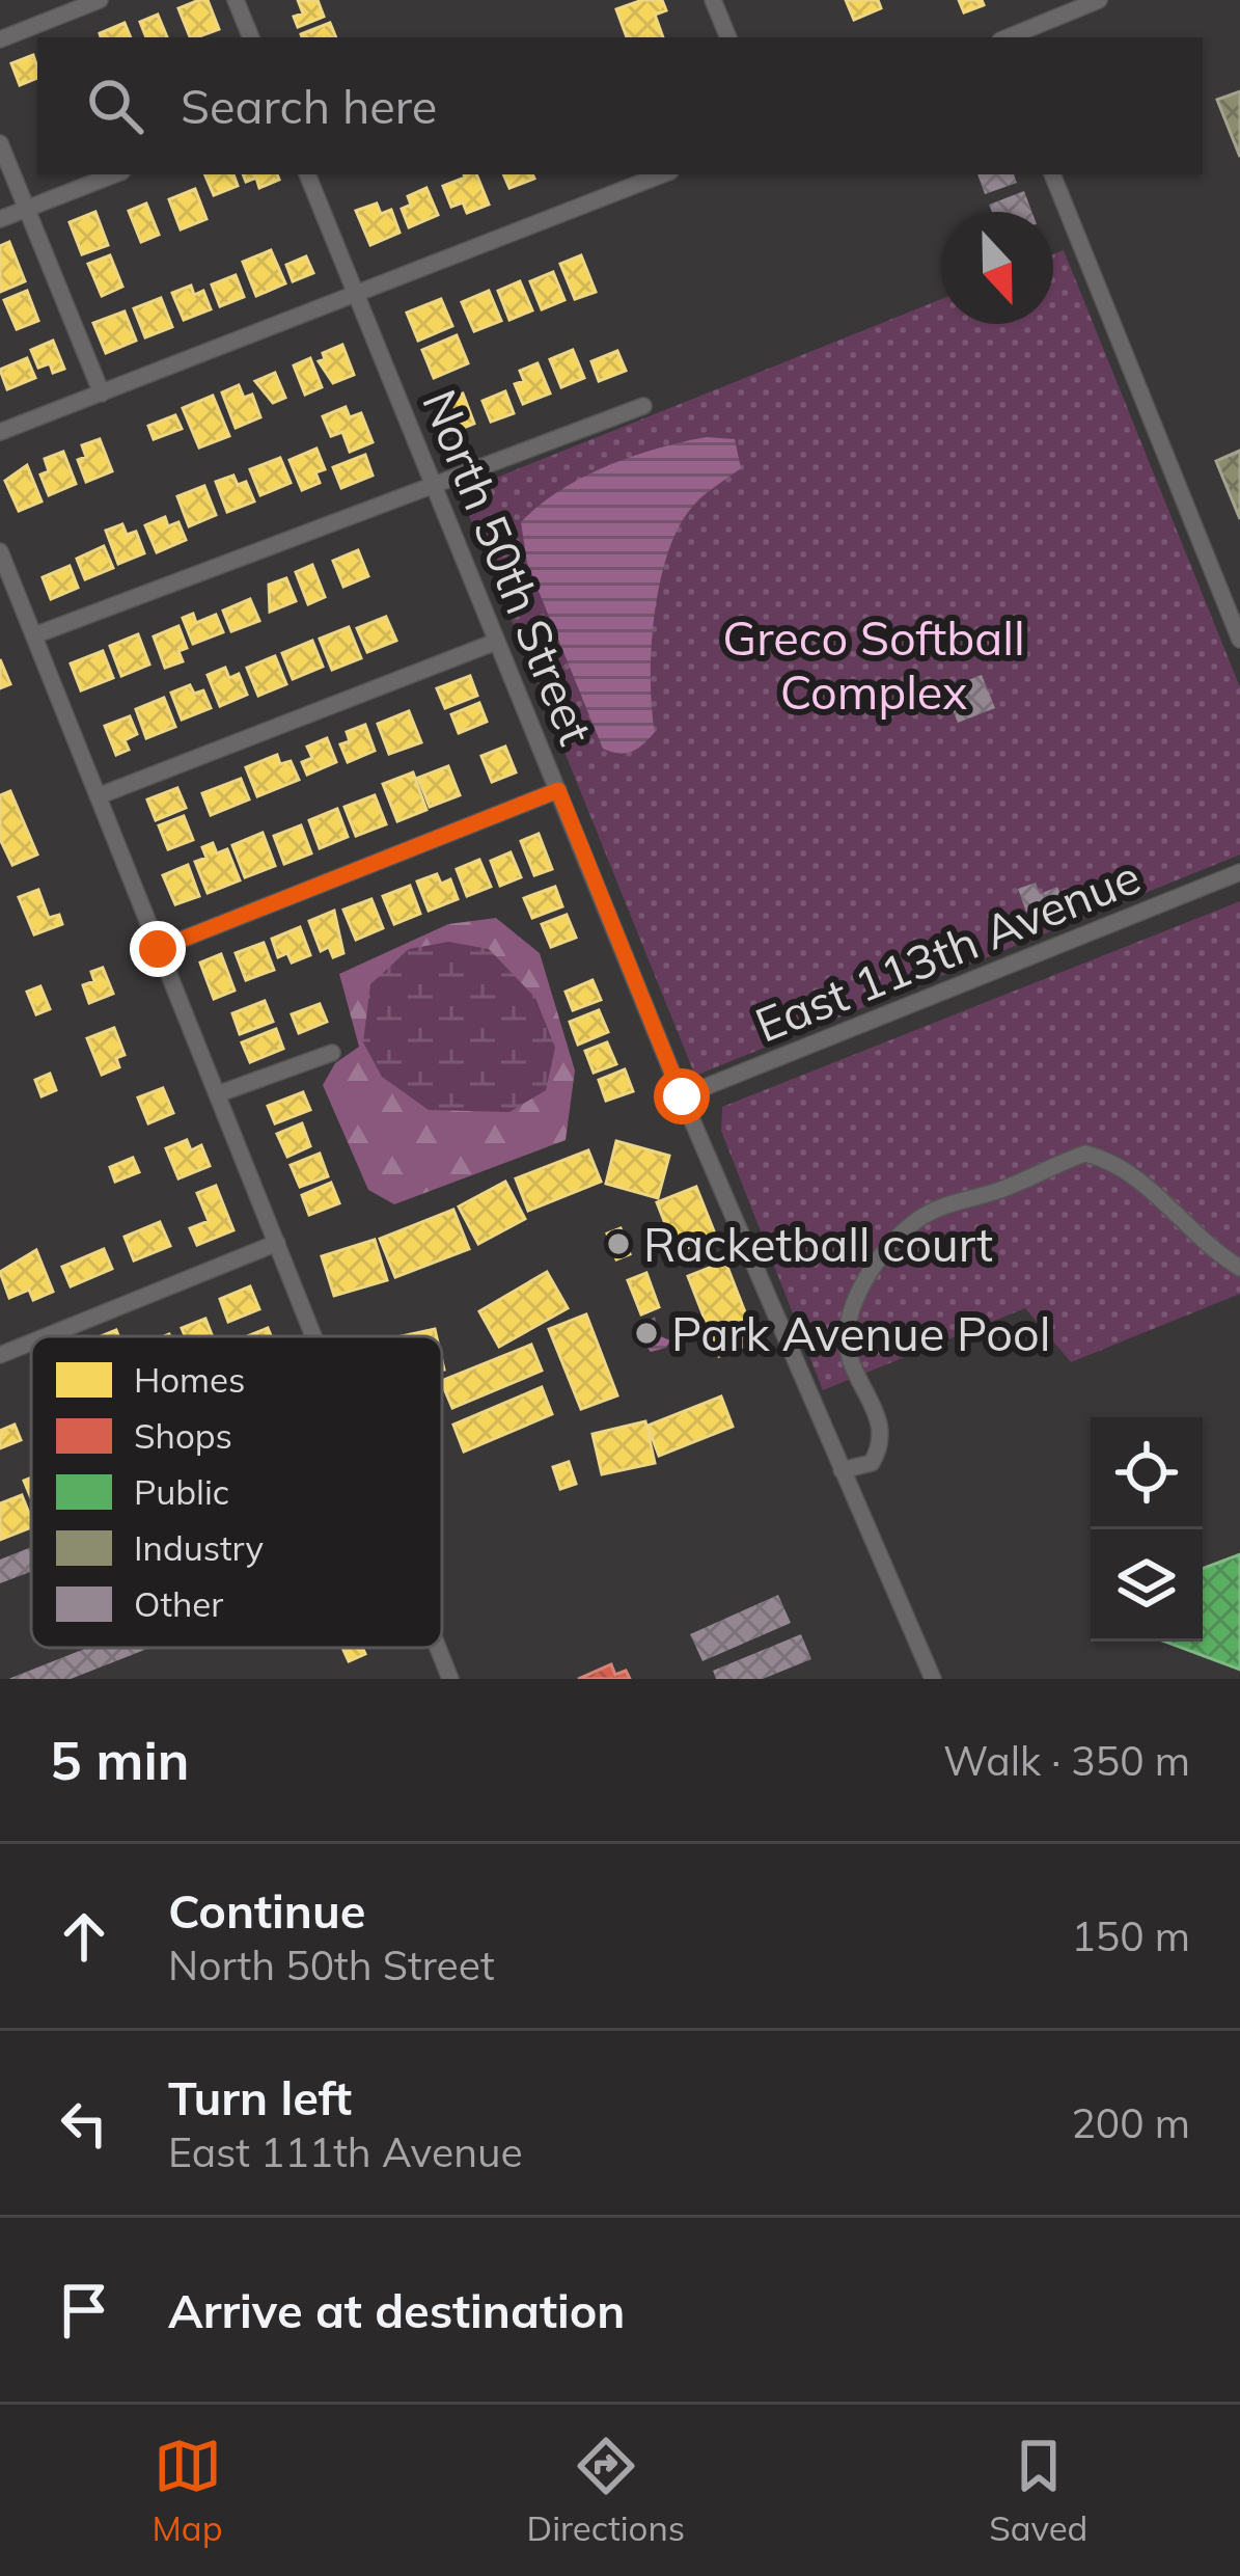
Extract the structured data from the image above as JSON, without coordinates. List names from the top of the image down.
{
  "streets": {
    "street": ["North 50th Street", "East 113th Avenue"]
  },
  "crossings": [
    ["North 50th Street", "East 113th Avenue"]
  ],
  "parks": ["Greco Softball Complex"],
  "places": ["Racketball court", "Park Avenue Pool"],
  "legend": [
    "Homes",
    "Shops",
    "Public",
    "Industry",
    "Other"
  ],
  "north": "bottom",
  "page": {
    "search": "Search here",
    "heading": ["5 min", "Walk · 350 m"],
    "list": [
      ["Continue", "North 50th Street", "150 m"],
      ["Turn left", "East 111th Avenue", "200 m"],
      "Arrive at destination"
    ],
    "nav": ["Map", "Directions", "Saved"]
  }
}
